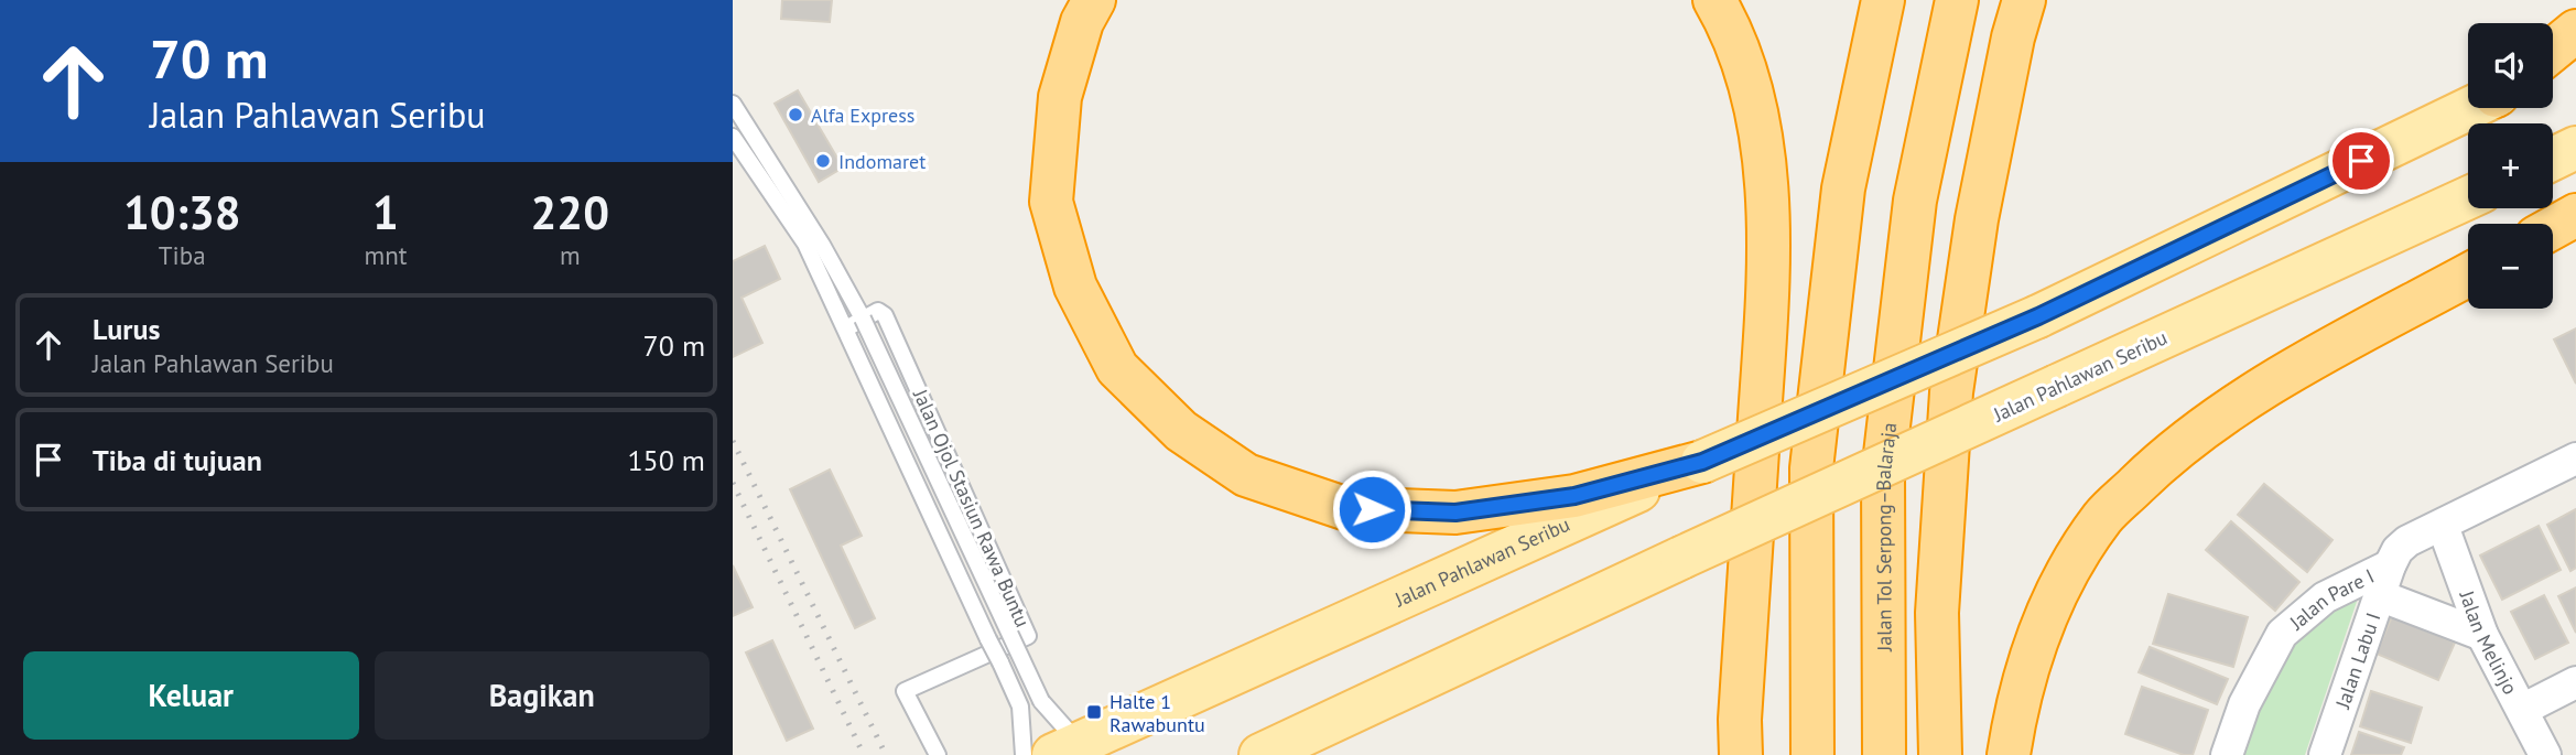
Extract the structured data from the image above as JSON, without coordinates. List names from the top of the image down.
{
  "streets": {
    "highway": ["Jalan Tol Serpong–Balaraja"],
    "main road": ["Jalan Pahlawan Seribu"],
    "street": ["Jalan Pare I", "Jalan Melinjo", "Jalan Labu I"],
    "lane": ["Jalan Ojol Stasiun Rawa Buntu"]
  },
  "crossings": [
    ["Jalan Pare I", "Jalan Melinjo"],
    ["Jalan Pare I", "Jalan Labu I"]
  ],
  "places": {
    "other": ["Alfa Express", "Indomaret"],
    "transit": ["Halte 1 Rawabuntu"]
  },
  "page": {
    "turn": ["70 m", "Jalan Pahlawan Seribu"],
    "map_buttons": ["+", "−"],
    "eta": [
      "10:38",
      "Tiba",
      "1",
      "mnt",
      "220",
      "m"
    ],
    "list": [
      {
        "name": "Lurus",
        "note": "Jalan Pahlawan Seribu",
        "value": "70 m"
      },
      {
        "name": "Tiba di tujuan",
        "value": "150 m"
      }
    ],
    "buttons": ["Keluar", "Bagikan"]
  }
}
